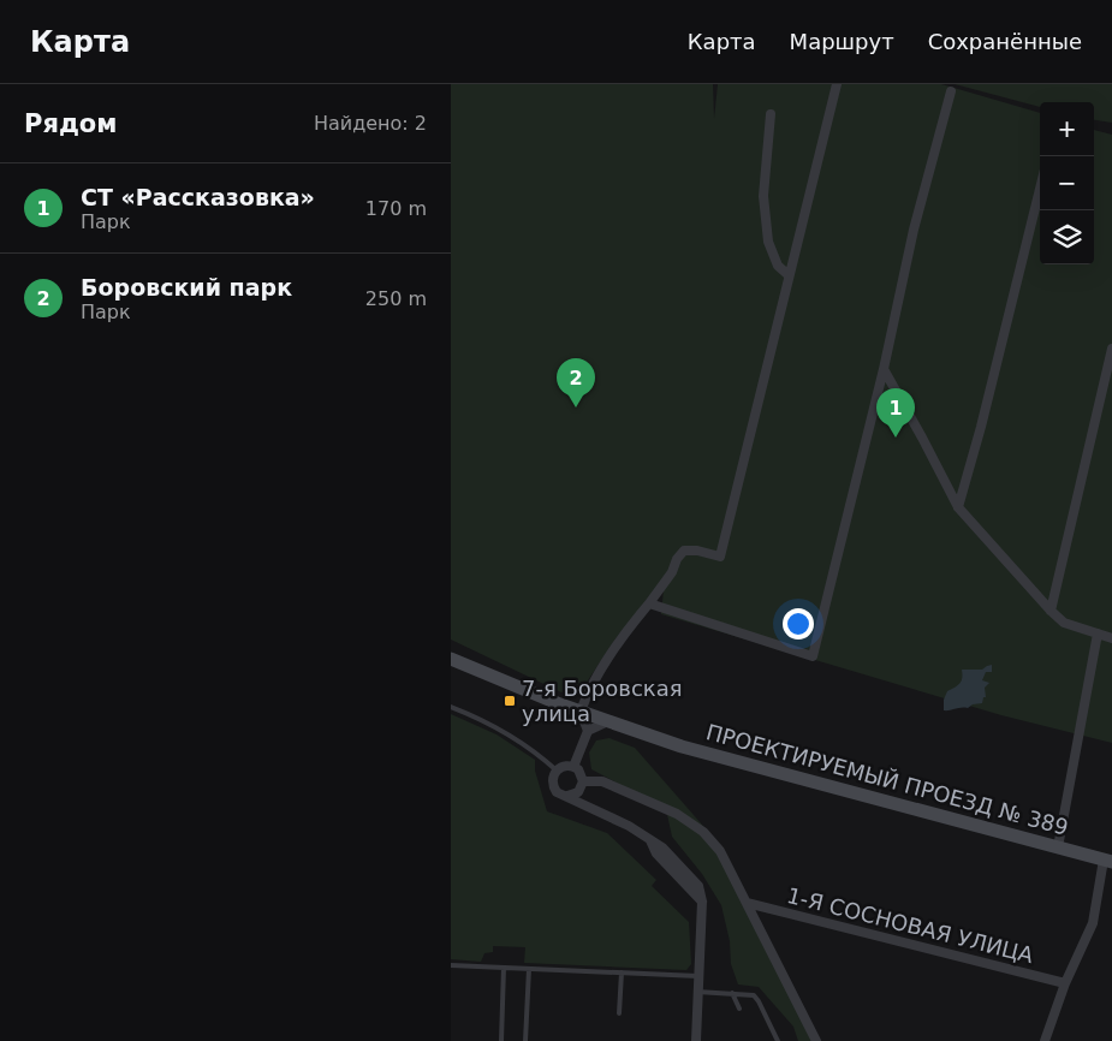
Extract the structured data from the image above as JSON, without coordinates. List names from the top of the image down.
{
  "streets": {
    "main road": ["ПРОЕКТИРУЕМЫЙ ПРОЕЗД № 389"],
    "street": ["1-Я СОСНОВАЯ УЛИЦА"]
  },
  "places": {
    "transit": ["7-я Боровская улица"]
  },
  "page": {
    "header": "Карта",
    "nav": ["Карта", "Маршрут", "Сохранённые"],
    "heading": ["Рядом", "Найдено: 2"],
    "map_buttons": ["+", "−"],
    "list": [
      {
        "mark": "1",
        "name": "СТ «Рассказовка»",
        "note": "Парк",
        "value": "170 m"
      },
      {
        "mark": "2",
        "name": "Боровский парк",
        "note": "Парк",
        "value": "250 m"
      }
    ],
    "pins": ["2", "1"]
  }
}
